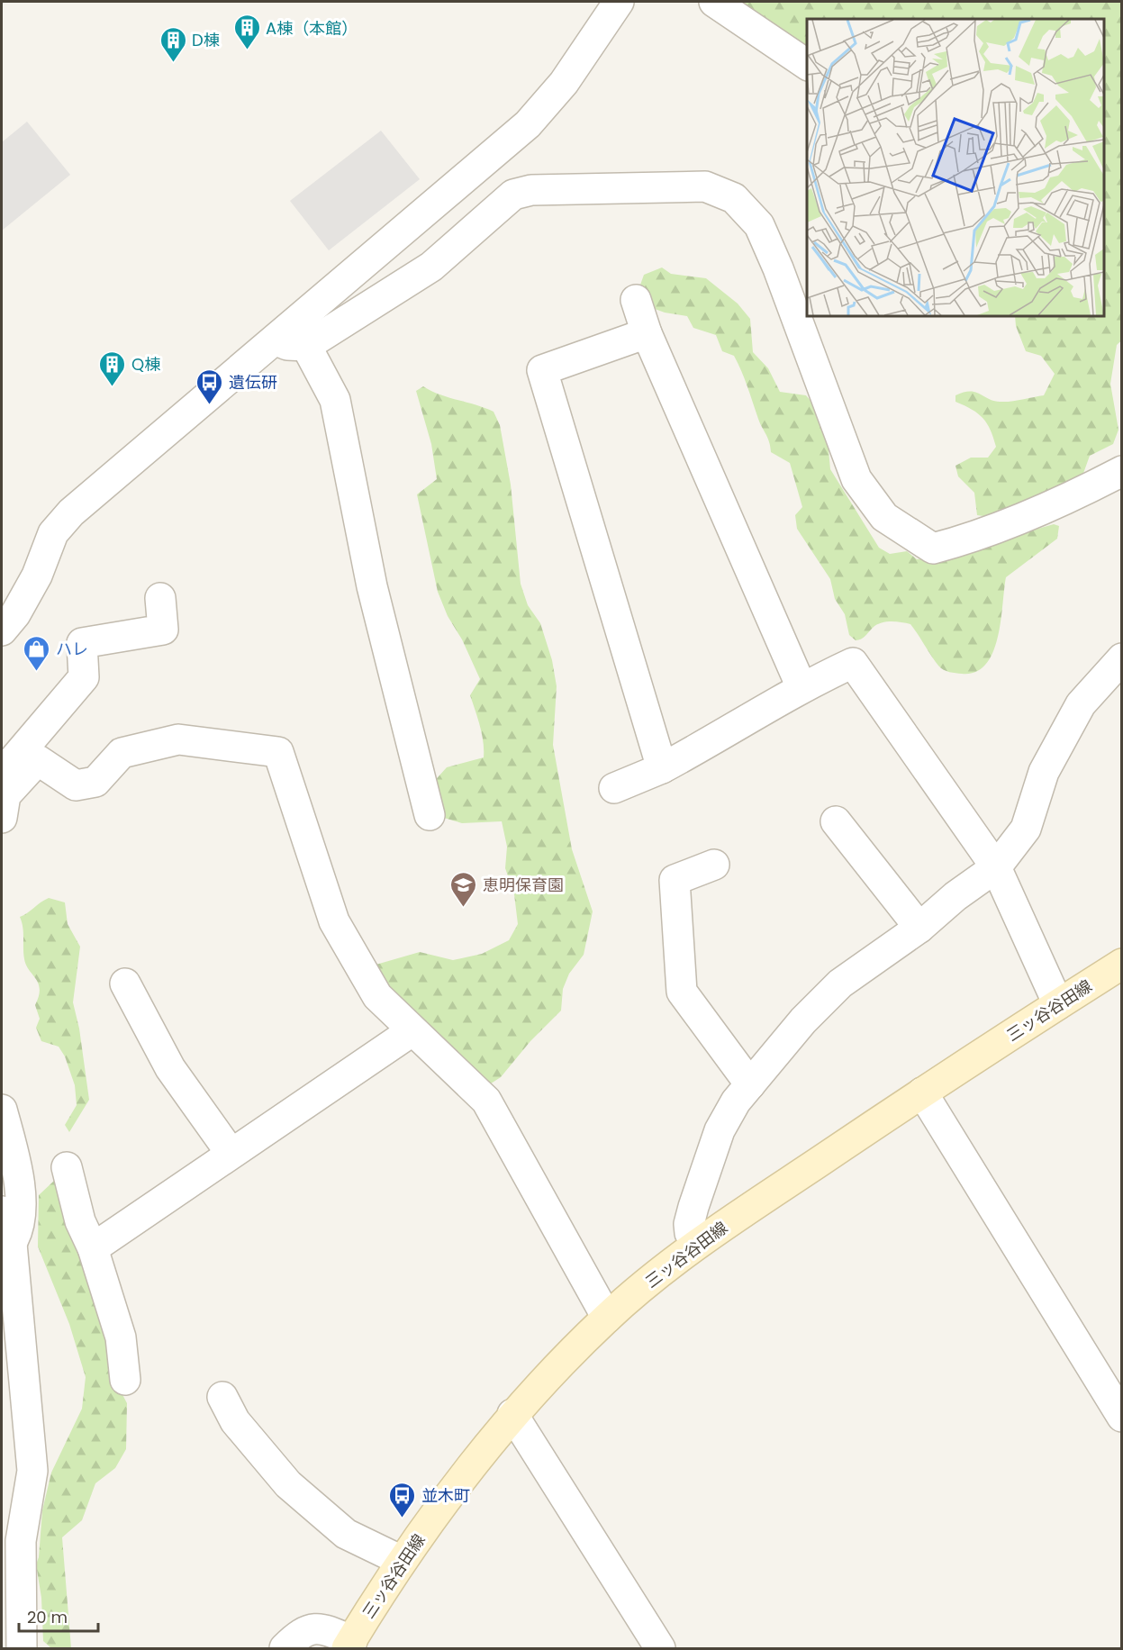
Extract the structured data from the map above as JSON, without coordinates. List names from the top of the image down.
{
  "streets": {
    "main road": ["三ッ谷谷田線"]
  },
  "places": {
    "building": ["A棟（本館）", "D棟", "Q棟"],
    "bus stop": ["遺伝研", "並木町"],
    "shop": ["ハレ"],
    "school or university": ["恵明保育園"]
  },
  "scale_bar": "20 m"
}
